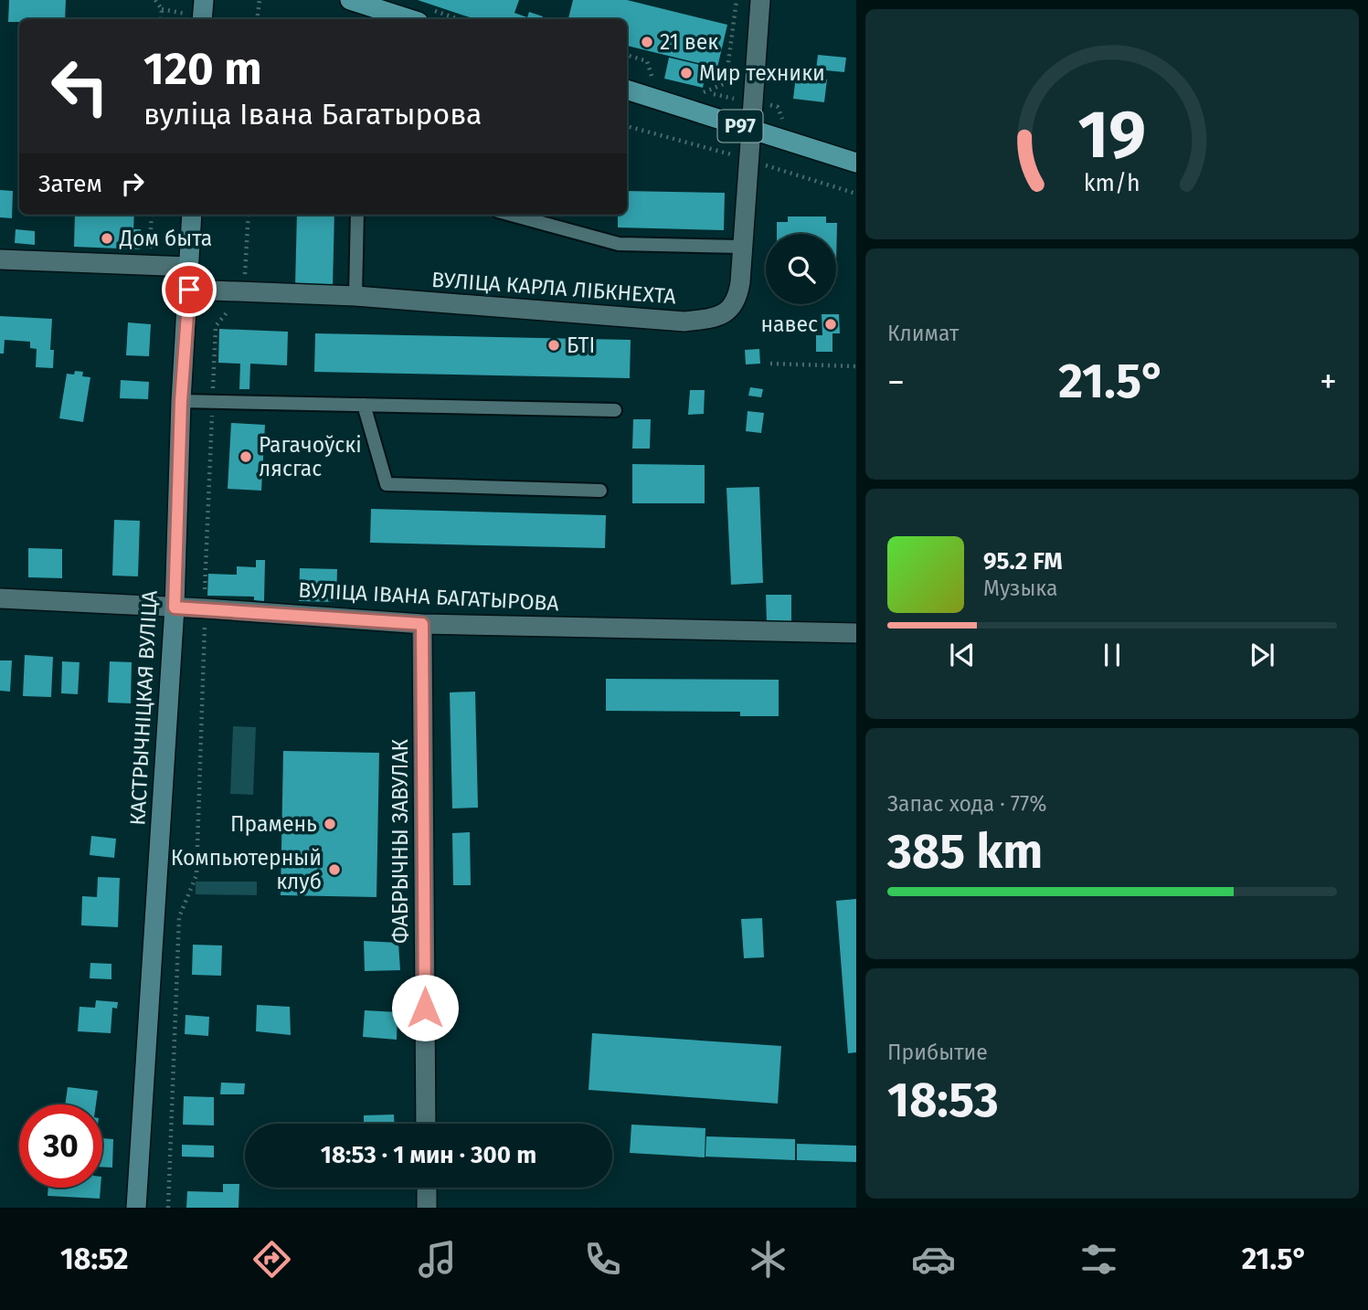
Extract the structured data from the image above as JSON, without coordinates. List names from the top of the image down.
{
  "streets": {
    "main road": ["Р97", "КАСТРЫЧНІЦКАЯ ВУЛІЦА"],
    "street": ["ВУЛІЦА КАРЛА ЛІБКНЕХТА", "ВУЛІЦА ІВАНА БАГАТЫРОВА", "ФАБРЫЧНЫ ЗАВУЛАК"]
  },
  "crossings": [
    ["Р97", "ВУЛІЦА КАРЛА ЛІБКНЕХТА"],
    ["ВУЛІЦА КАРЛА ЛІБКНЕХТА", "КАСТРЫЧНІЦКАЯ ВУЛІЦА"],
    ["ВУЛІЦА ІВАНА БАГАТЫРОВА", "КАСТРЫЧНІЦКАЯ ВУЛІЦА"],
    ["ВУЛІЦА ІВАНА БАГАТЫРОВА", "ФАБРЫЧНЫ ЗАВУЛАК"]
  ],
  "places": [
    "21 век",
    "Мир техники",
    "Дом быта",
    "навес",
    "БТІ",
    "Рагачоўскі лясгас",
    "Прамень",
    "Компьютерный клуб"
  ],
  "page": {
    "turn": ["120 m", "вуліца Івана Багатырова"],
    "then": "Затем",
    "tile": [
      "Климат",
      ["Запас хода · 77%", "385 km"],
      ["Прибытие", "18:53"]
    ],
    "heat": ["−", "21.5°", "+"],
    "song": ["95.2 FM", "Музыка"],
    "limit": "30",
    "trip": "18:53 · 1 мин · 300 m",
    "tabs": ["18:52", "21.5°"],
    "gauge": ["19", "km/h"]
  }
}
